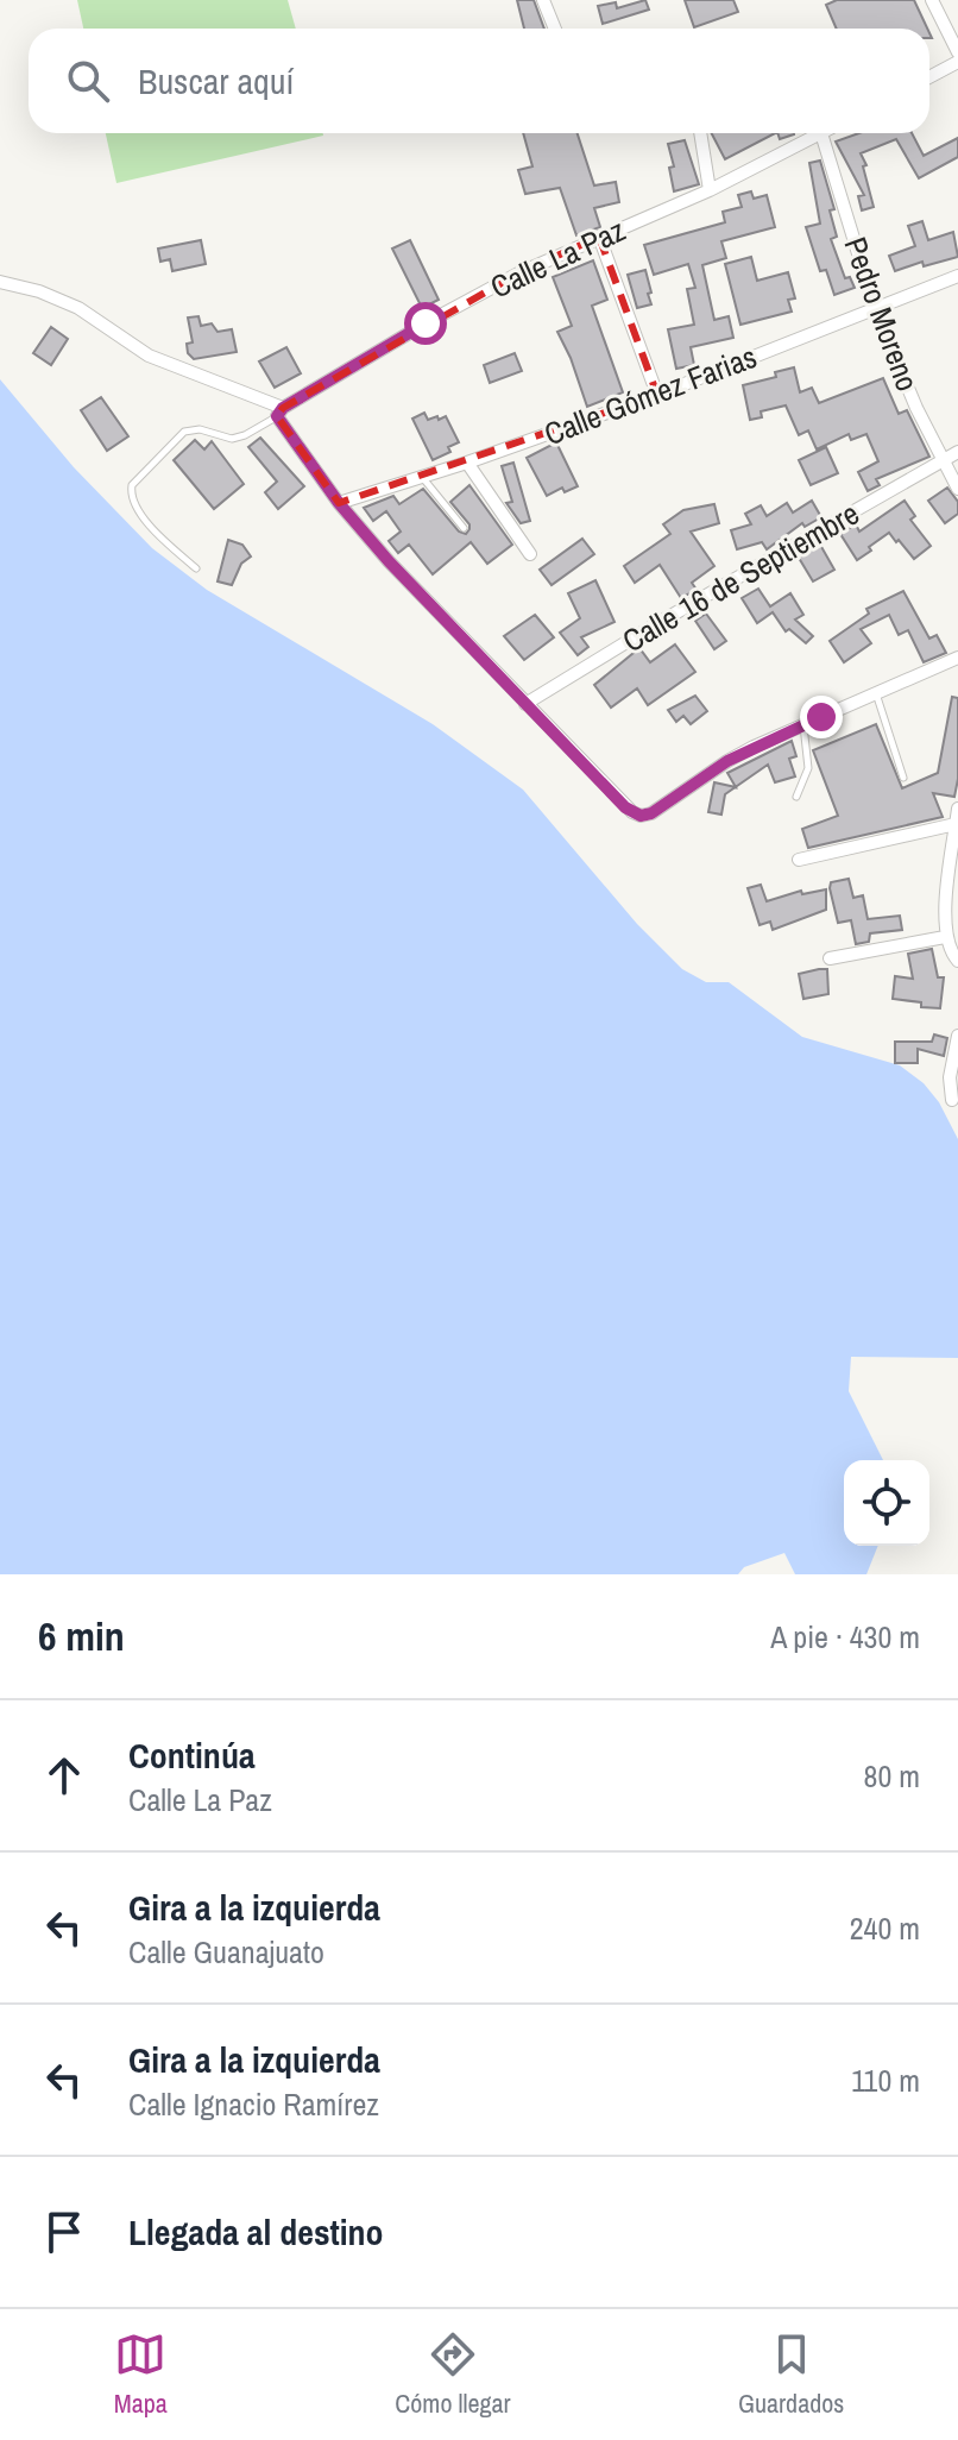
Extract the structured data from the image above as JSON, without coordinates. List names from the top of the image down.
{
  "streets": {
    "street": [
      "Calle La Paz",
      "Pedro Moreno",
      "Calle Gómez Farias",
      "Calle 16 de Septiembre"
    ]
  },
  "crossings": [
    ["Calle La Paz", "Pedro Moreno"],
    ["Pedro Moreno", "Calle Gómez Farias"],
    ["Pedro Moreno", "Calle 16 de Septiembre"]
  ],
  "page": {
    "search": "Buscar aquí",
    "heading": ["6 min", "A pie · 430 m"],
    "list": [
      ["Continúa", "Calle La Paz", "80 m"],
      ["Gira a la izquierda", "Calle Guanajuato", "240 m"],
      ["Gira a la izquierda", "Calle Ignacio Ramírez", "110 m"],
      "Llegada al destino"
    ],
    "nav": ["Mapa", "Cómo llegar", "Guardados"]
  }
}
